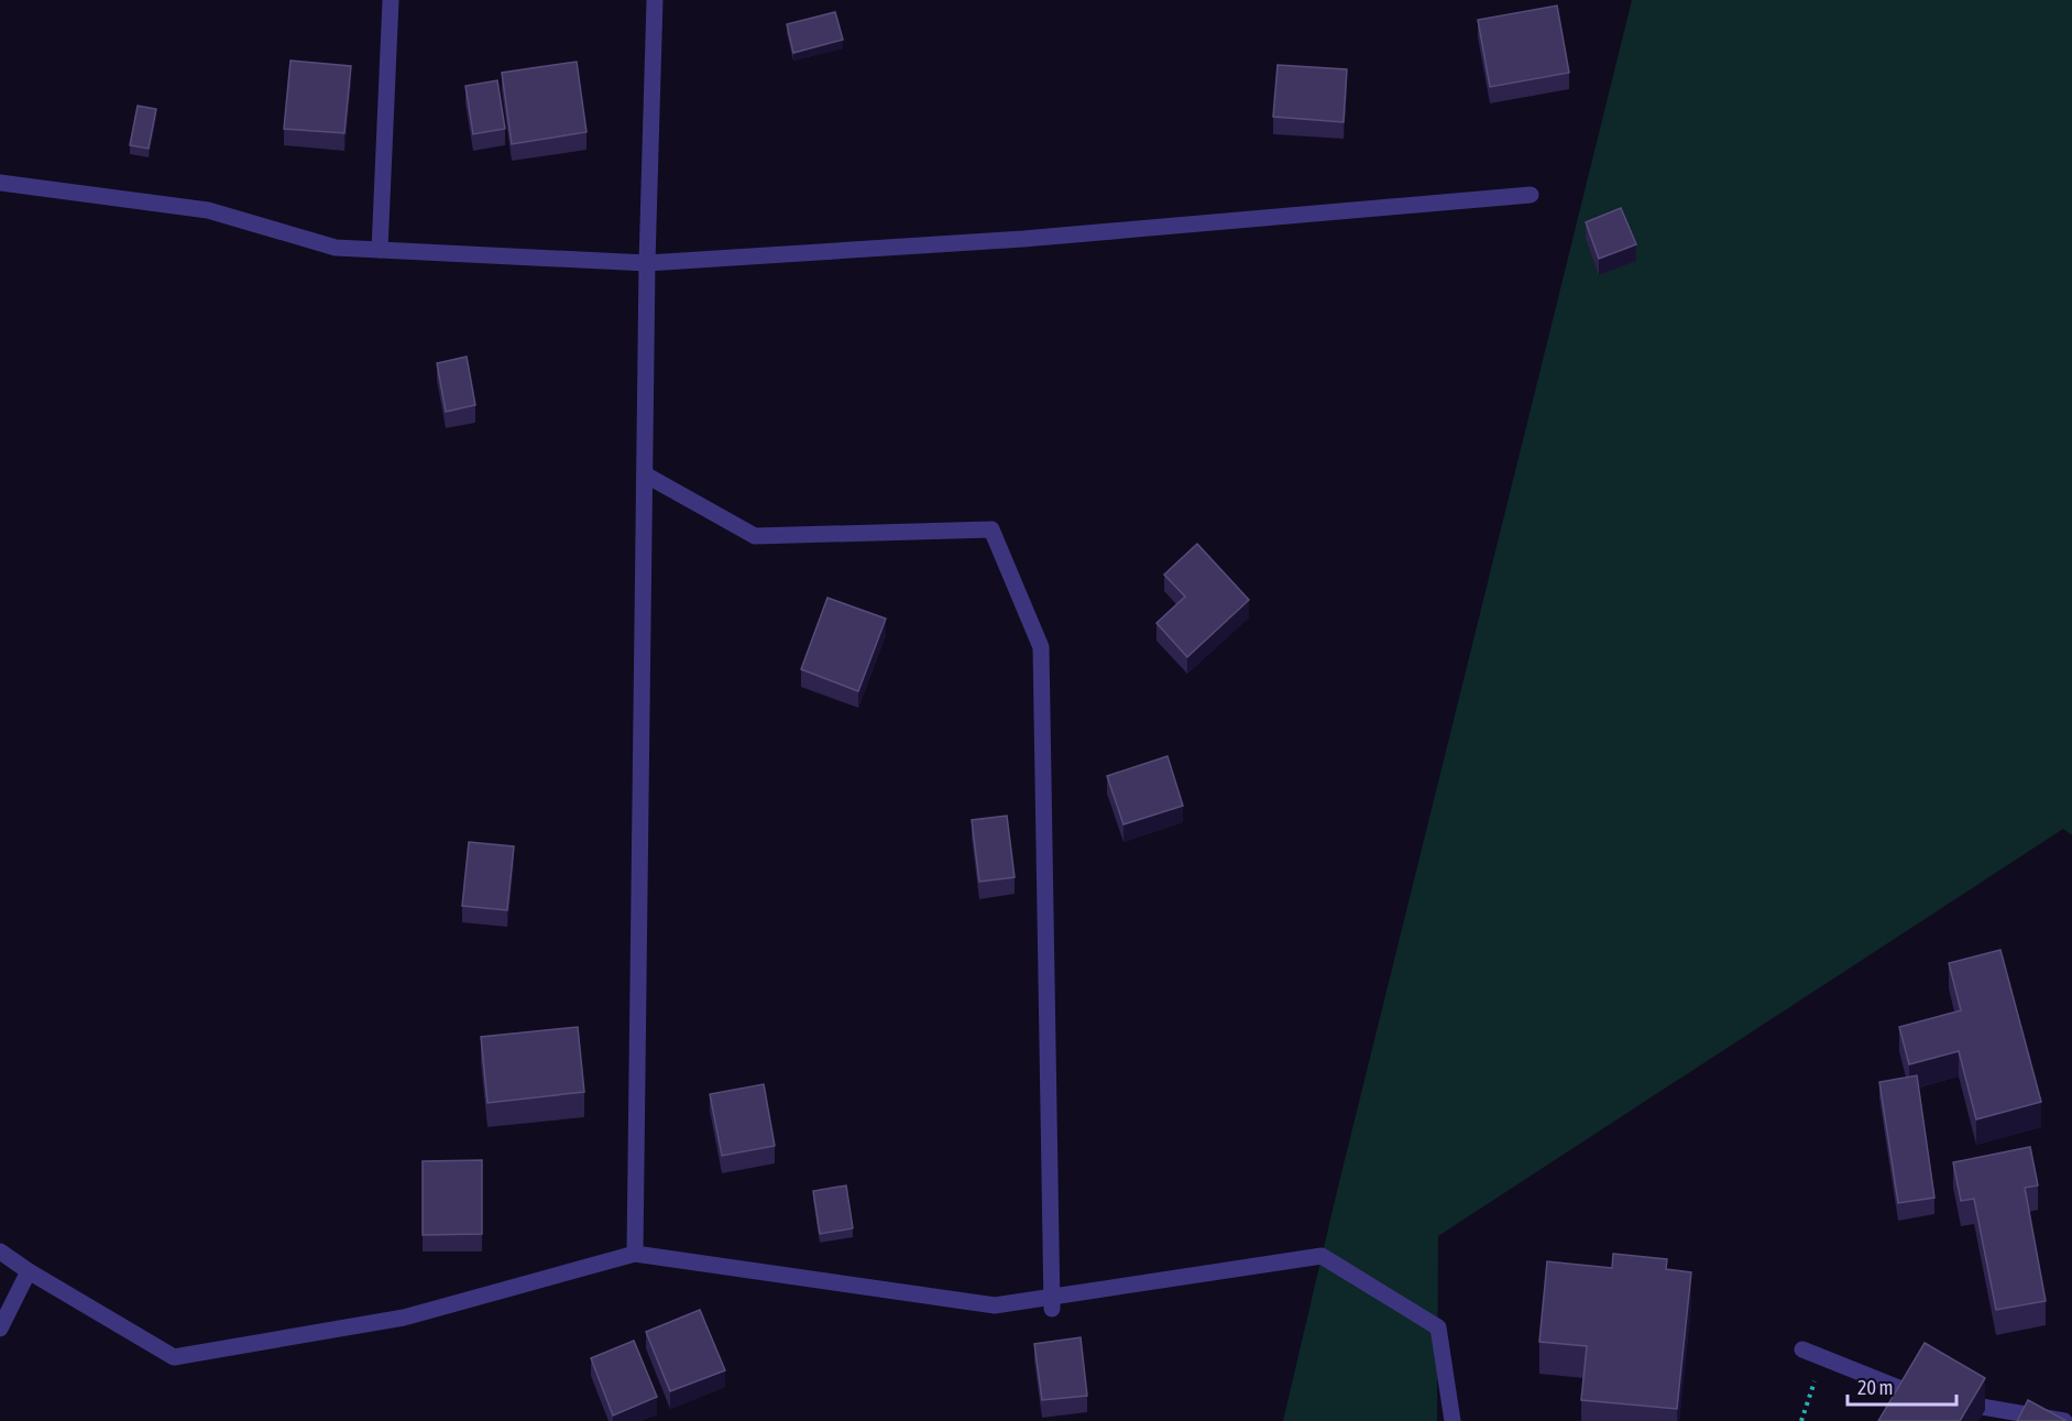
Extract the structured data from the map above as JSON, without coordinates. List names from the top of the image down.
{
  "scale_bar": "20 m"
}
